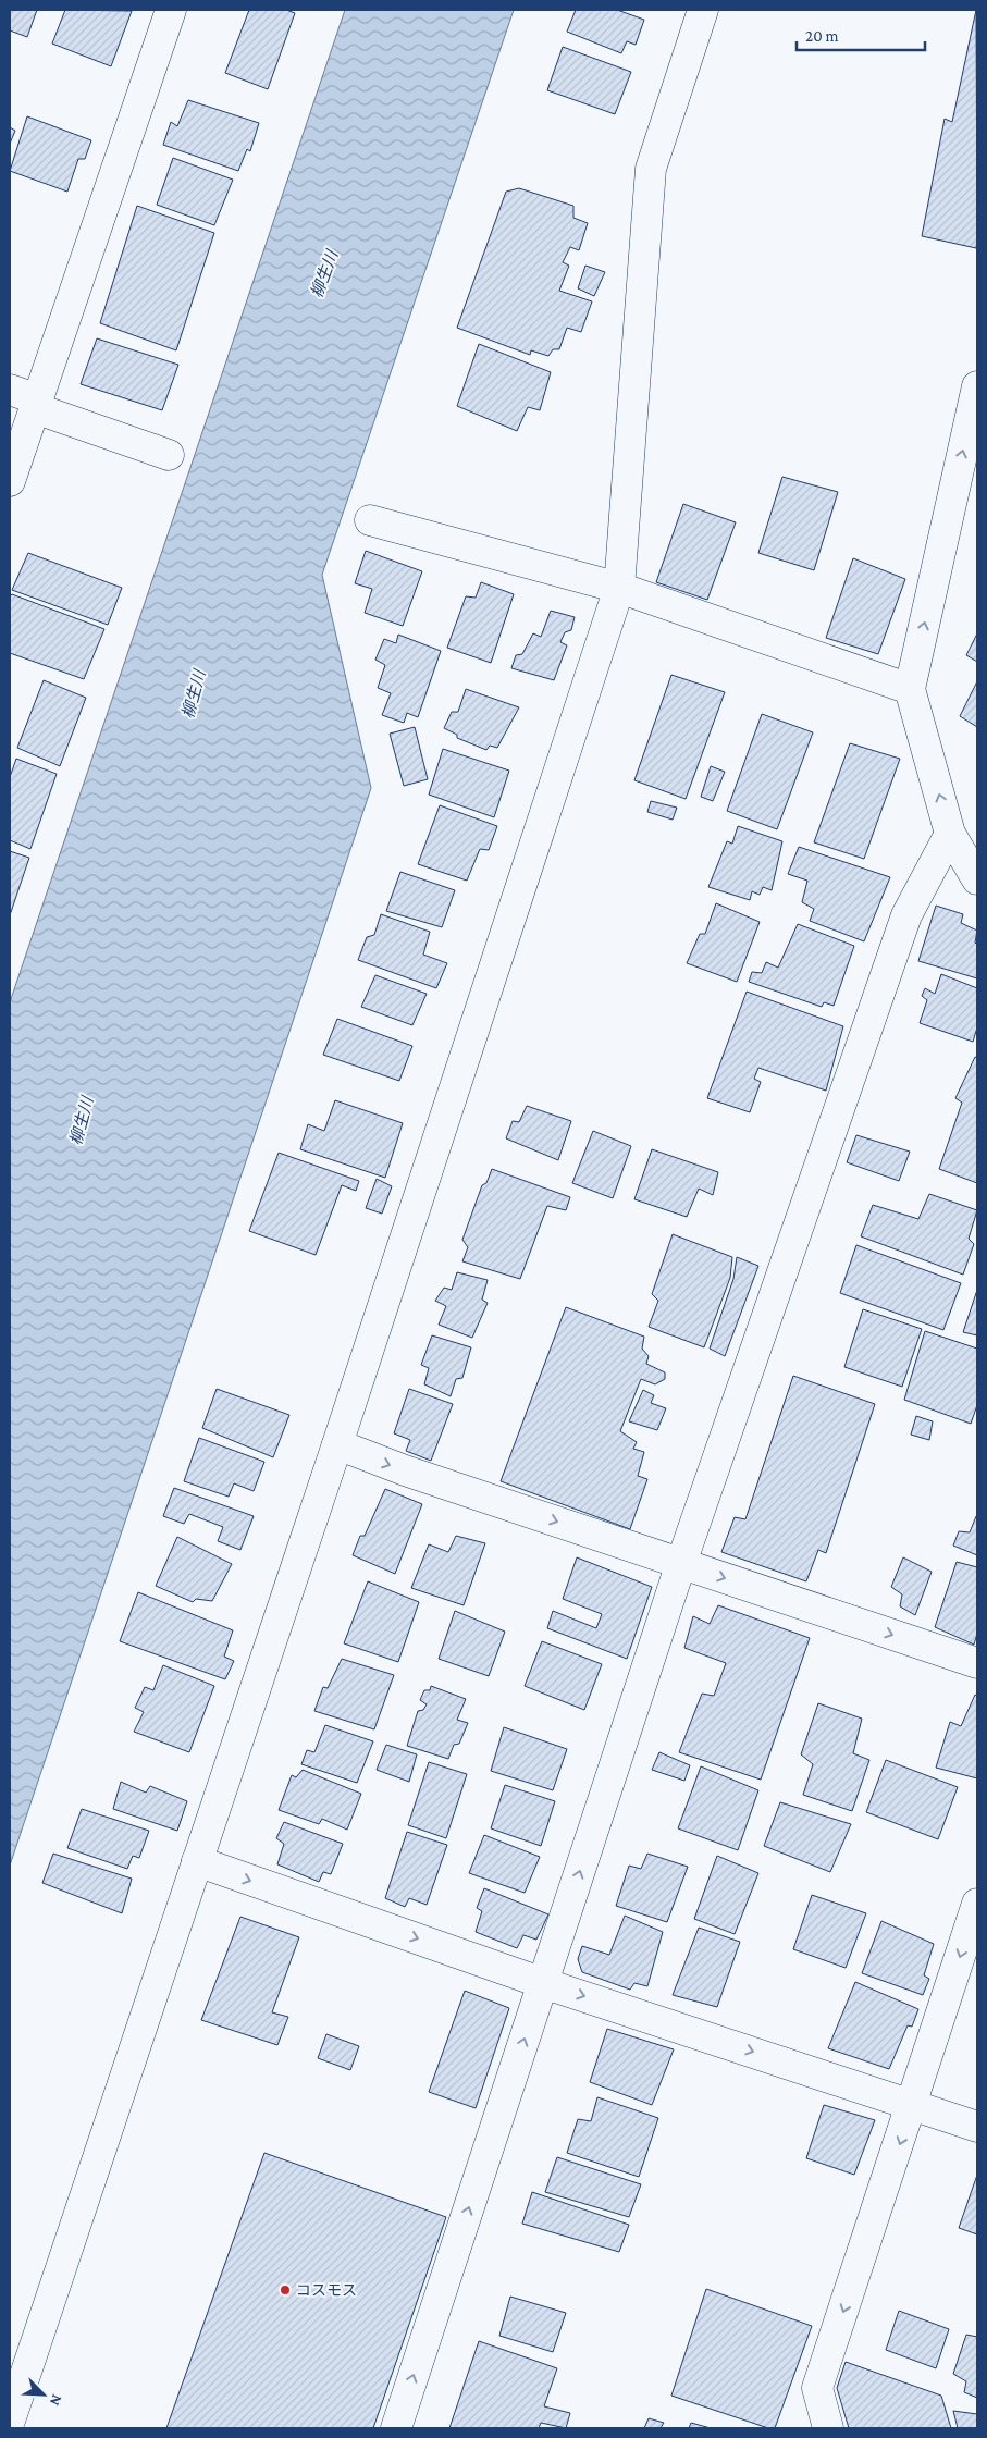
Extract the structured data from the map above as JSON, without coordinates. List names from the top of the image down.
{
  "water": ["柳生川"],
  "places": ["コスモス"],
  "scale_bar": "20 m",
  "north": "bottom right"
}
